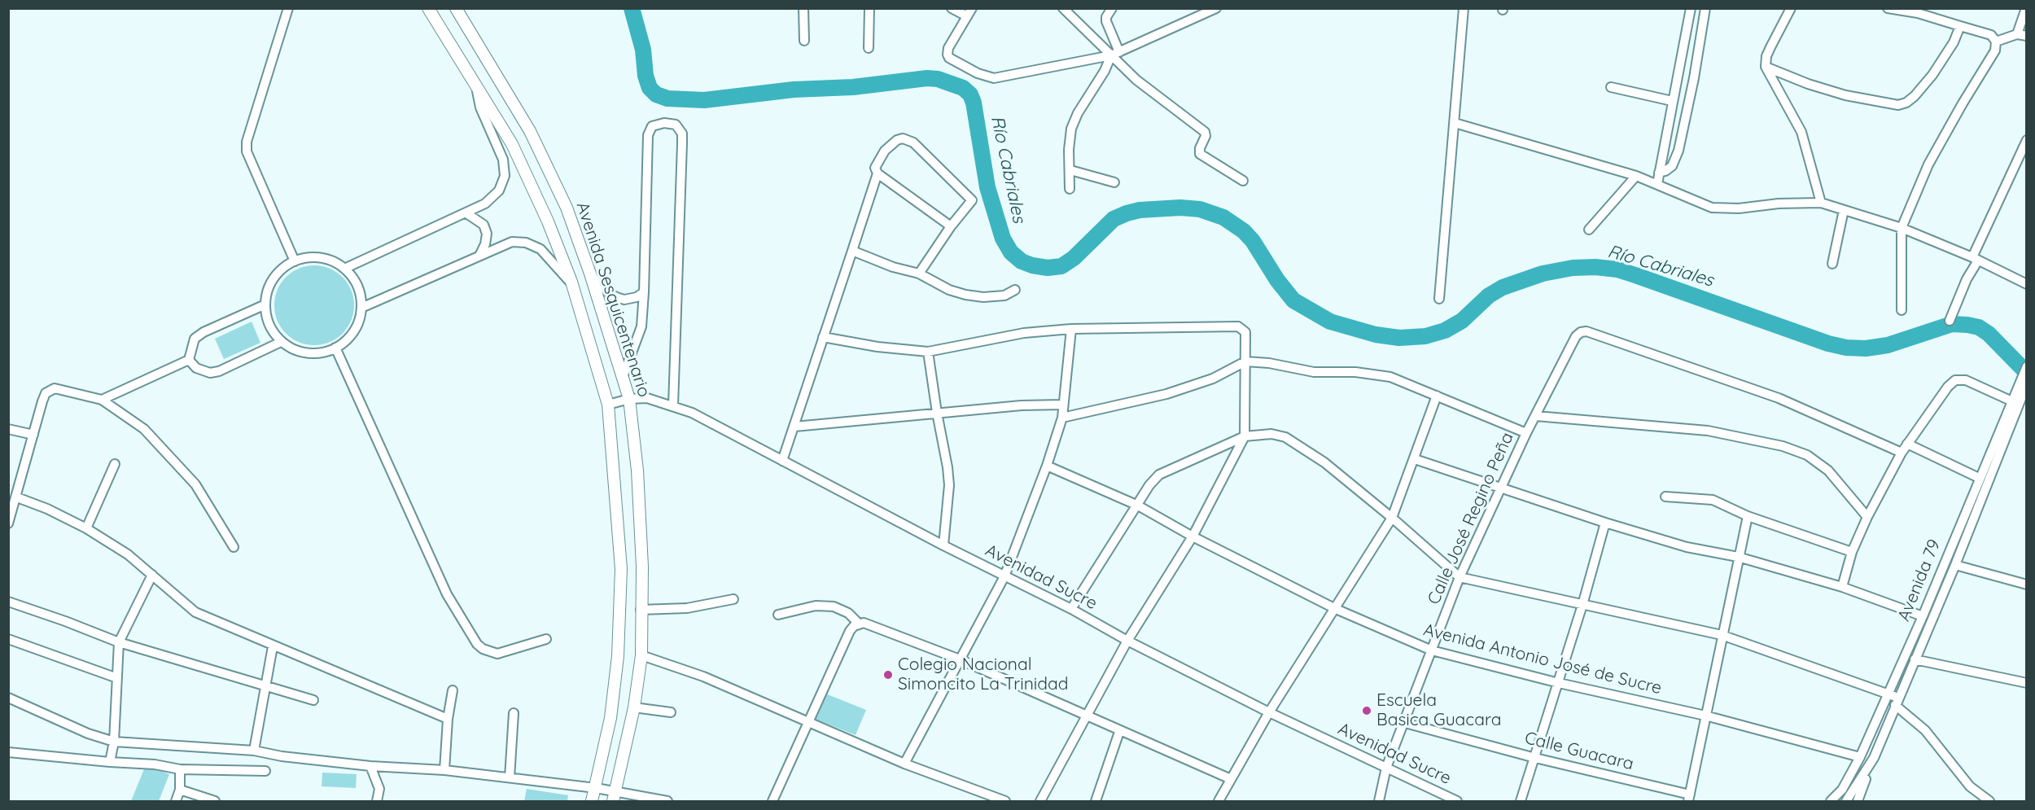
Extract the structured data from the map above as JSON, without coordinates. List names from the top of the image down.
{
  "streets": {
    "main road": ["Avenida Sesquicentenario"],
    "street": [
      "Calle José Regino Peña",
      "Avenidad Sucre",
      "Avenida 79",
      "Avenida Antonio José de Sucre",
      "Calle Guacara"
    ]
  },
  "crossings": [
    ["Avenida Sesquicentenario", "Avenidad Sucre"],
    ["Calle José Regino Peña", "Avenidad Sucre"],
    ["Calle José Regino Peña", "Avenida Antonio José de Sucre"],
    ["Calle José Regino Peña", "Calle Guacara"],
    ["Avenida 79", "Avenida Antonio José de Sucre"]
  ],
  "water": ["Río Cabriales"],
  "places": ["Colegio Nacional Simoncito La Trinidad", "Escuela Basica Guacara"]
}
